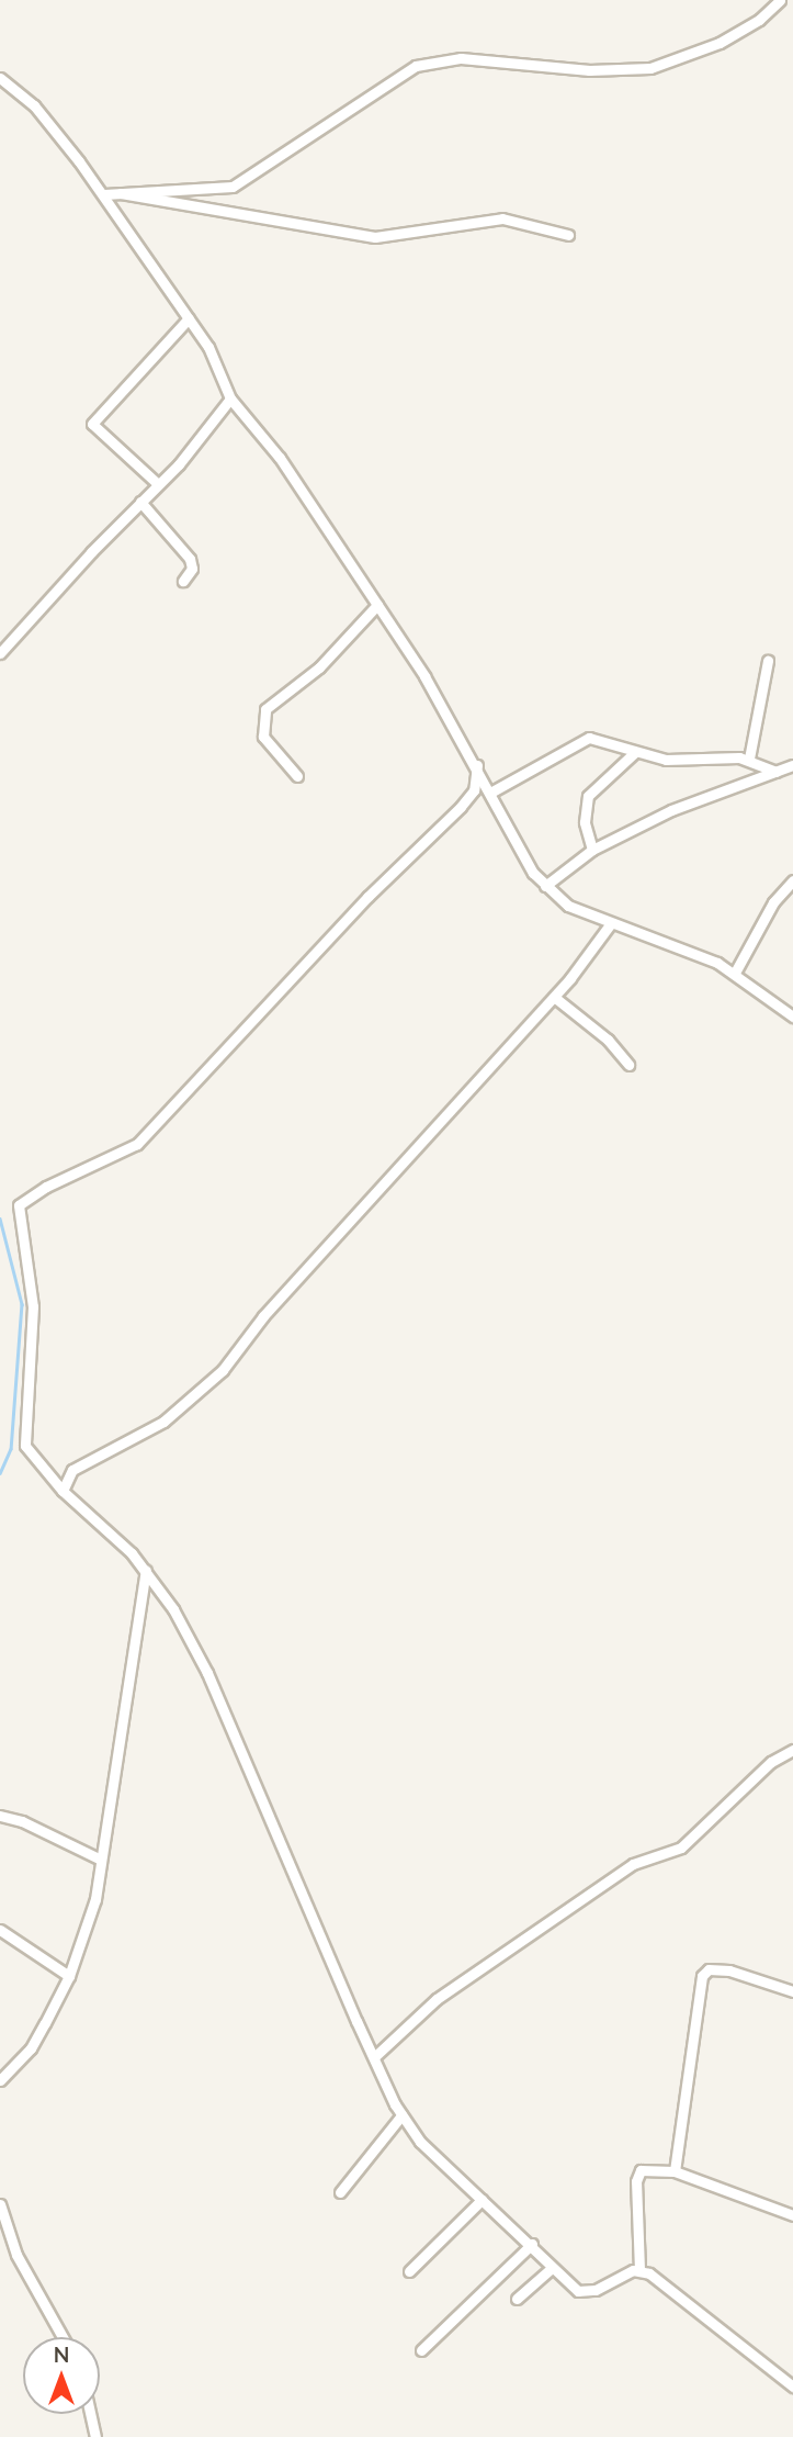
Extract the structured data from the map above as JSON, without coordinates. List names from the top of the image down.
{
  "north": "top"
}
